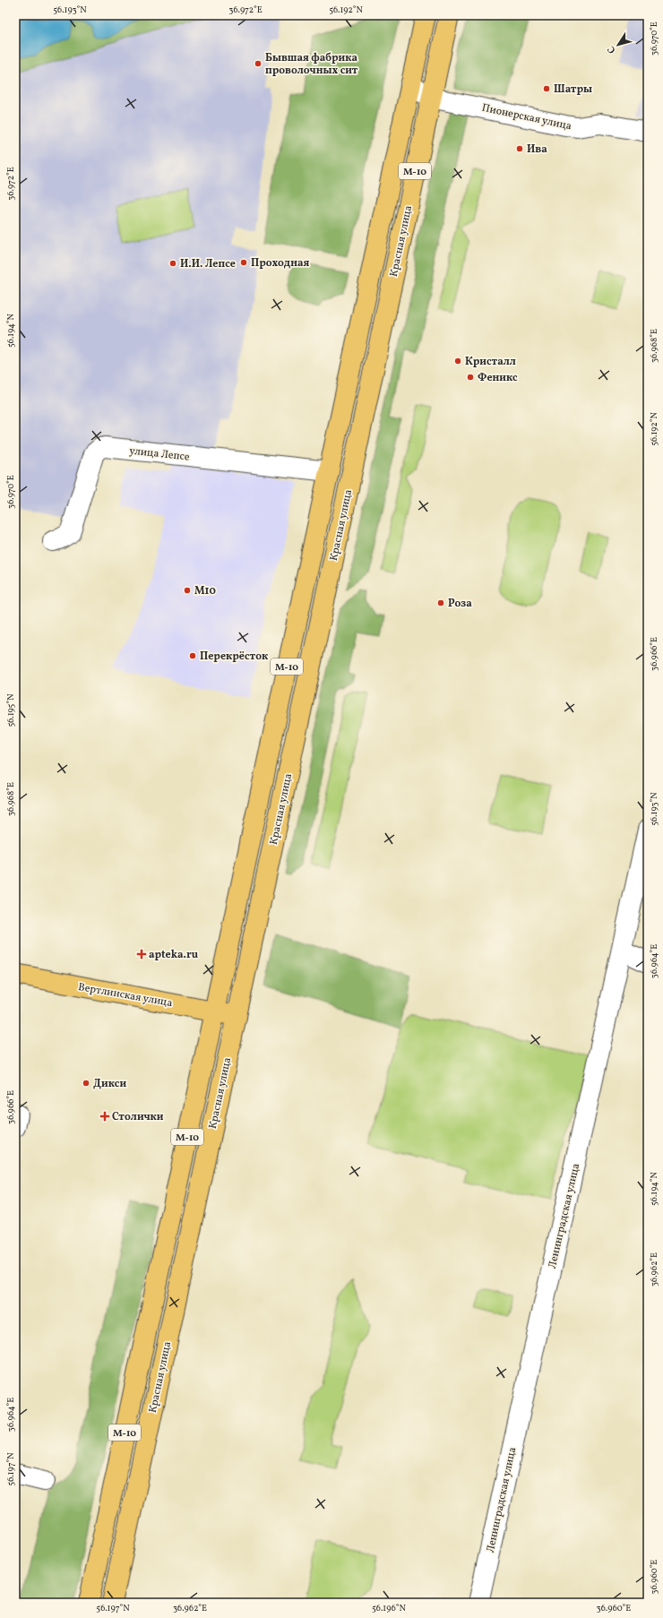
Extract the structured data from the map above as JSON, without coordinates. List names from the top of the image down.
{
  "streets": {
    "main road": ["М-10", "Красная улица", "Вертлинская улица"],
    "street": ["Пионерская улица", "улица Лепсе", "Ленинградская улица"]
  },
  "crossings": [
    ["Пионерская улица", "Красная улица"],
    ["Красная улица", "улица Лепсе"],
    ["Красная улица", "Вертлинская улица"]
  ],
  "places": {
    "other": [
      "Бывшая фабрика проволочных сит",
      "Шатры",
      "Ива",
      "Проходная",
      "И.И. Лепсе",
      "Кристалл",
      "Феникс",
      "М10",
      "Роза",
      "Перекрёсток",
      "Дикси"
    ],
    "health": ["apteka.ru", "Столички"]
  },
  "north": "bottom left",
  "coordinates": [
    "56.193°N",
    "36.972°E",
    "56.192°N",
    "36.970°E",
    "56.194°N",
    "36.968°E",
    "36.966°E",
    "56.195°N",
    "36.964°E",
    "36.962°E",
    "56.197°N",
    "36.960°E",
    "56.196°N"
  ]
}
